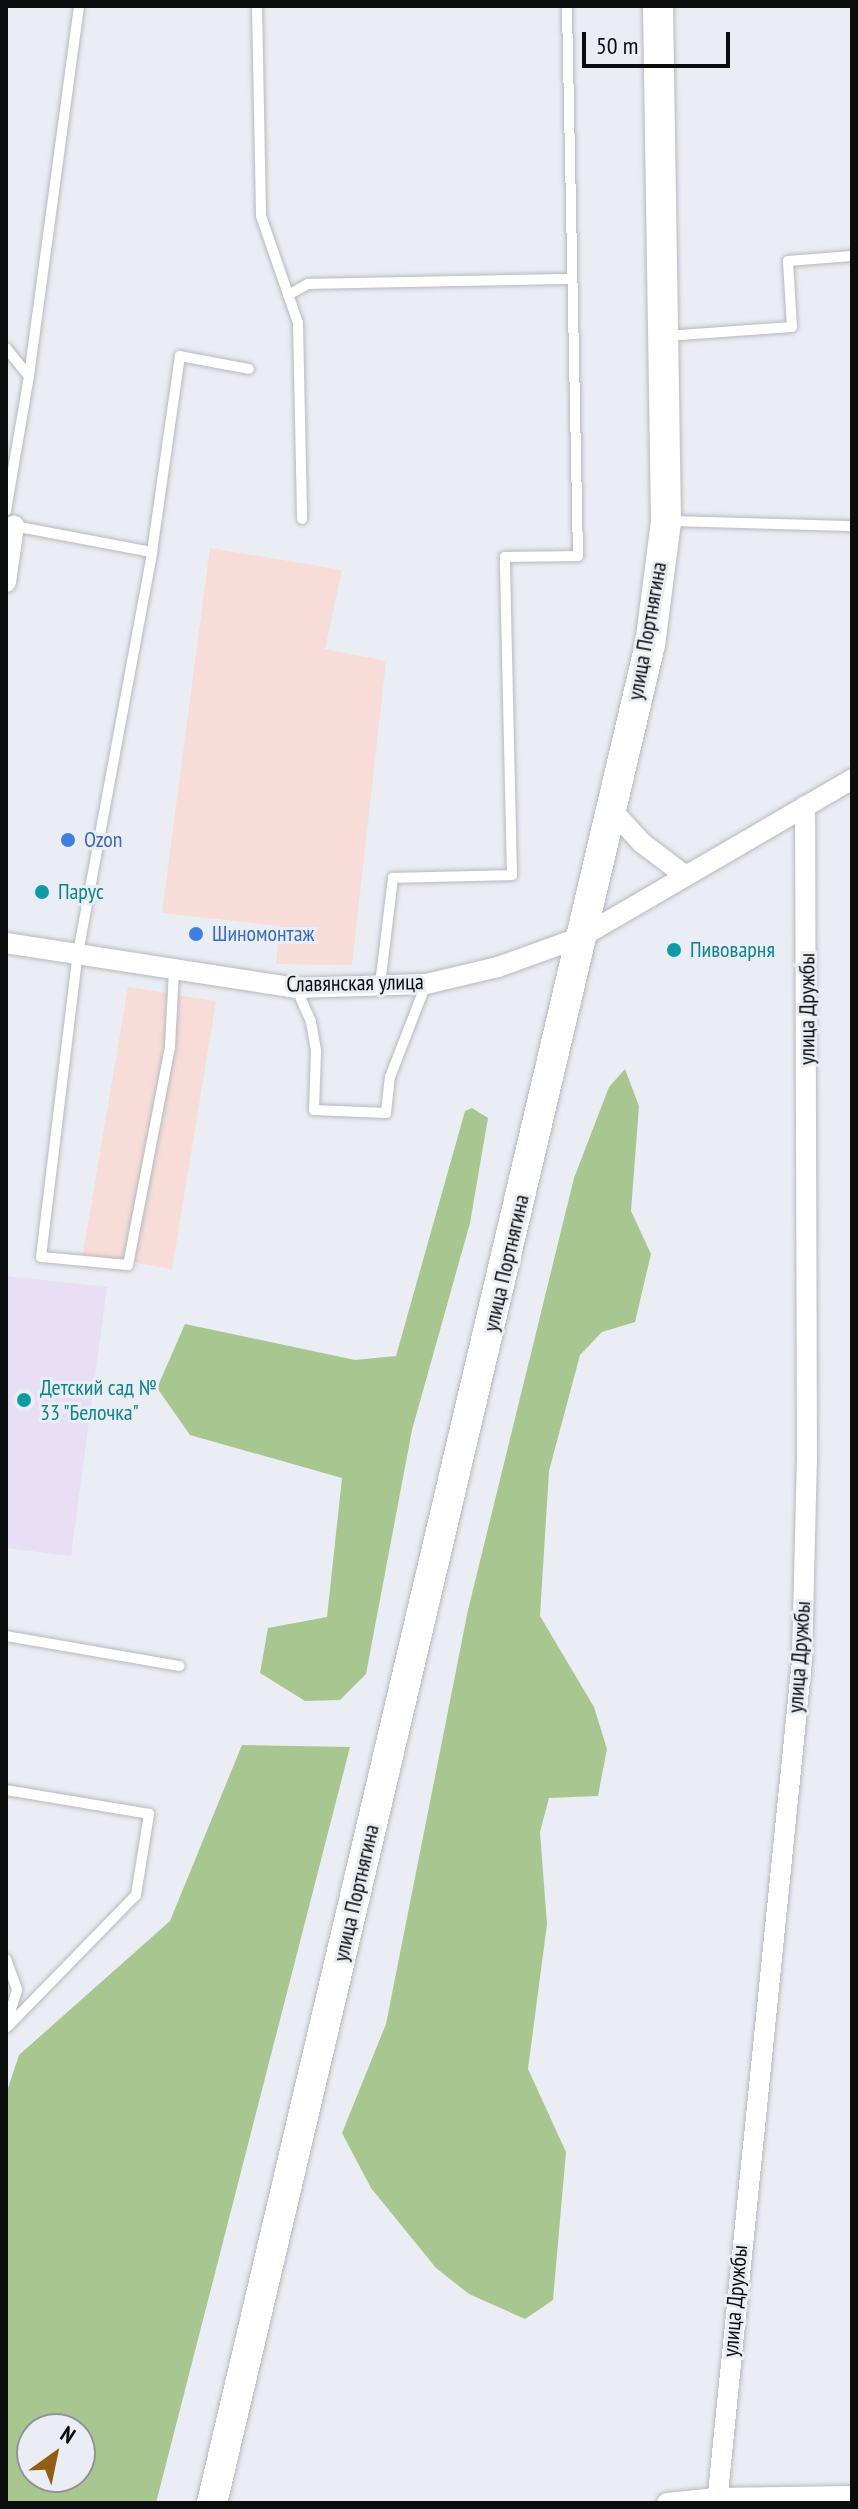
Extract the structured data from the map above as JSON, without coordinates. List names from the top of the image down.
{
  "streets": {
    "main road": ["улица Портнягина"],
    "street": ["Славянская улица", "улица Дружбы"]
  },
  "crossings": [
    ["улица Портнягина", "Славянская улица"],
    ["Славянская улица", "улица Дружбы"]
  ],
  "places": [
    "Ozon",
    "Парус",
    "Шиномонтаж",
    "Пивоварня",
    "Детский сад № 33 \"Белочка\""
  ],
  "scale_bar": "50 m",
  "north": "top right"
}
